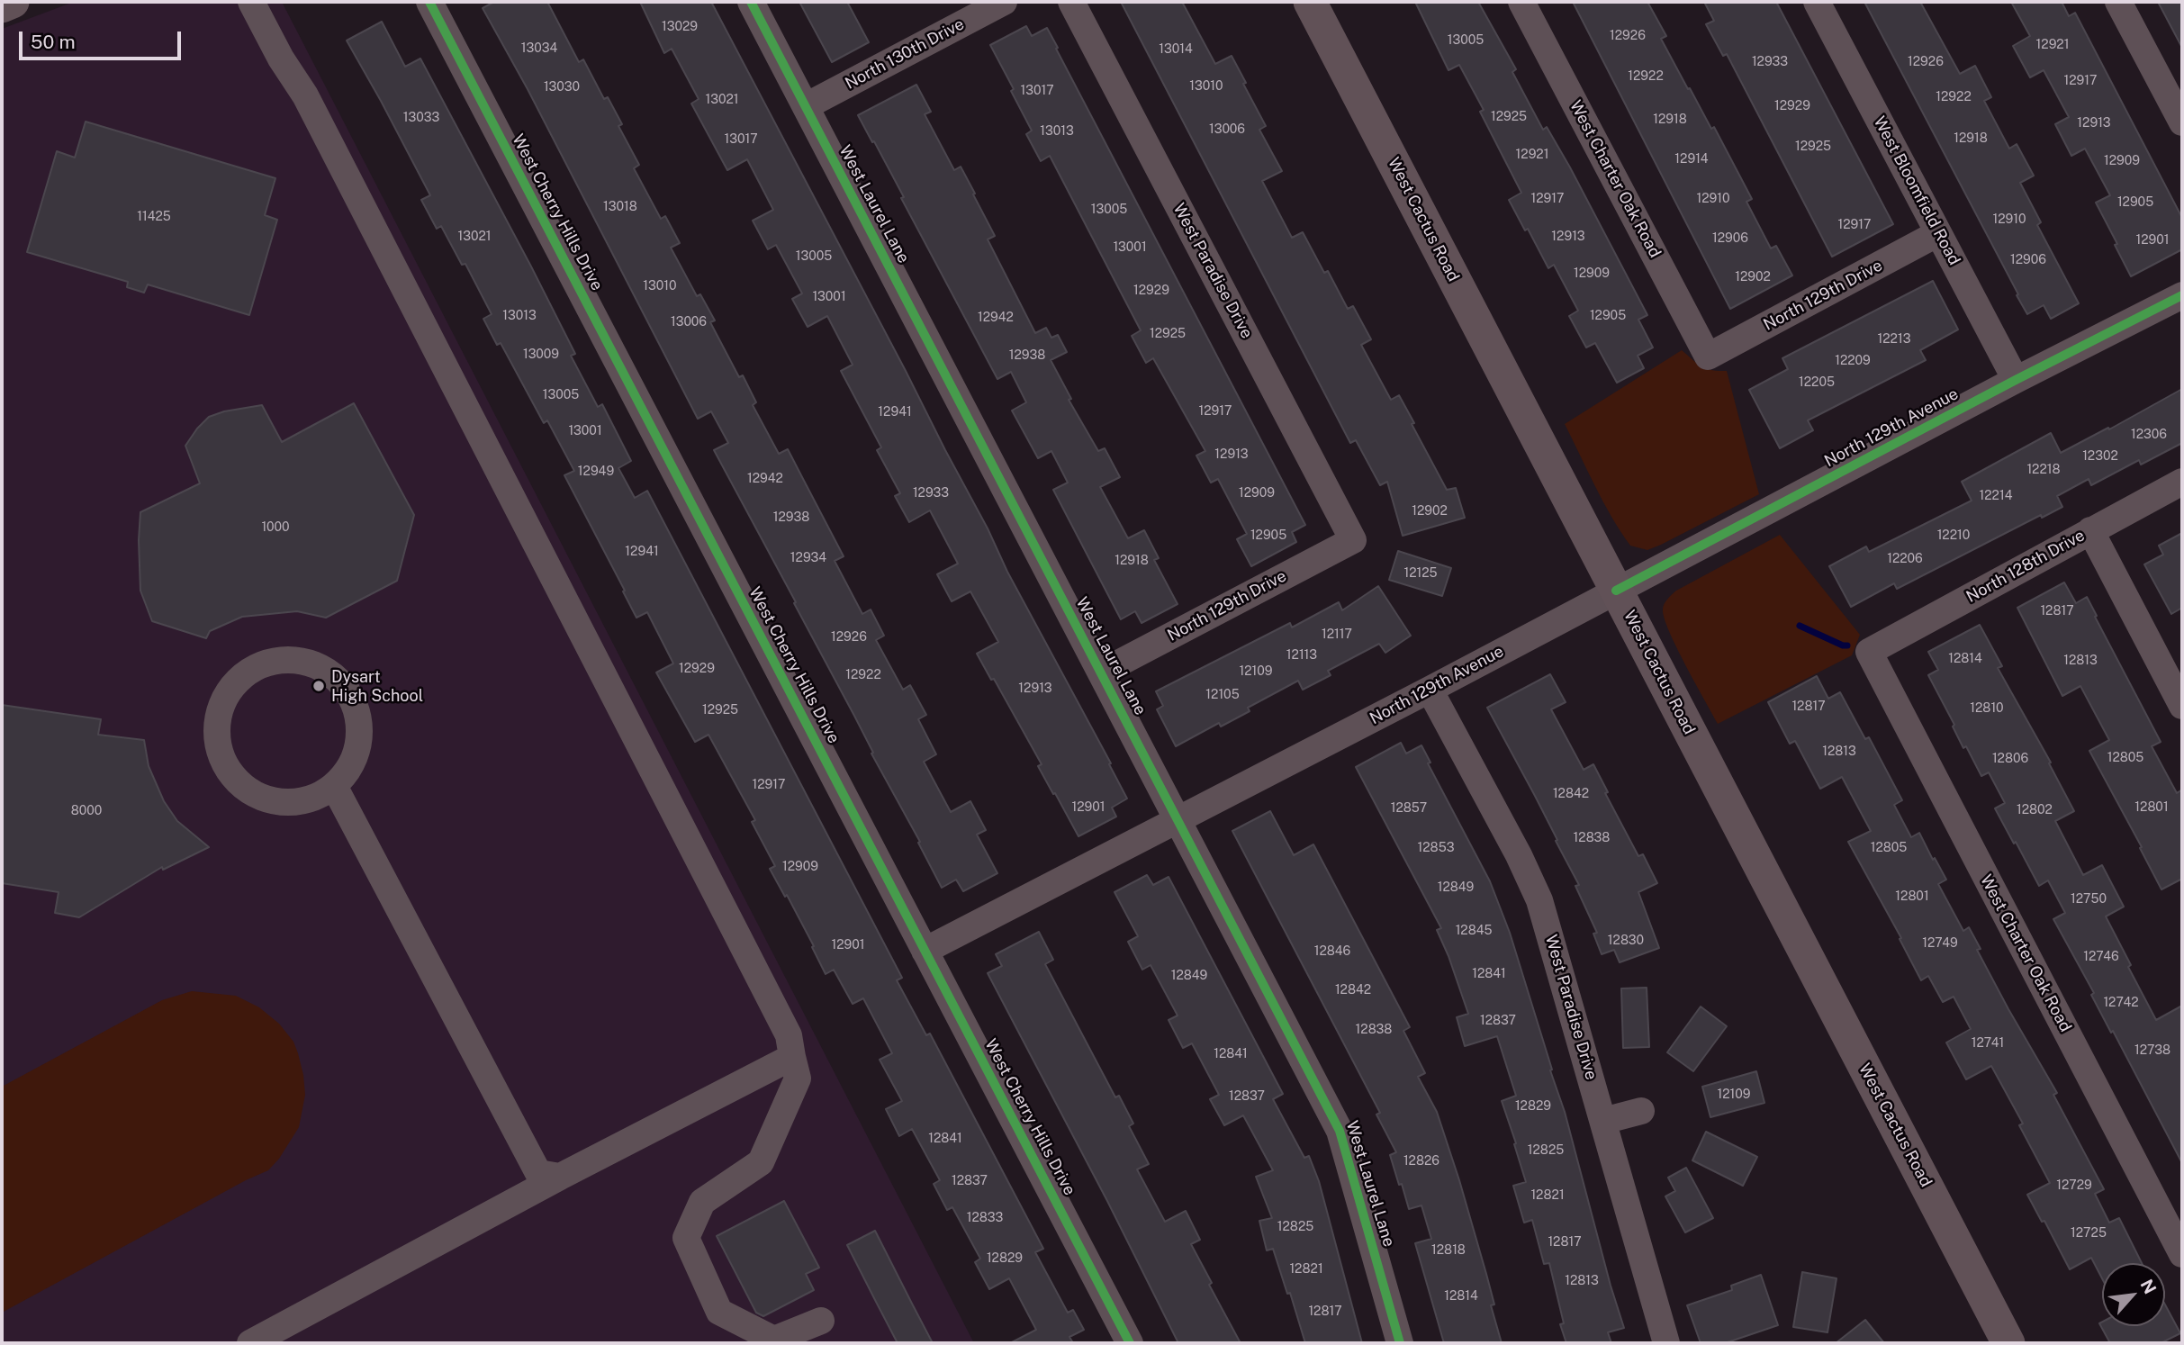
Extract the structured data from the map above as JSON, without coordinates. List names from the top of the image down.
{
  "streets": {
    "main road": ["West Cactus Road"],
    "street": [
      "North 130th Drive",
      "West Charter Oak Road",
      "West Bloomfield Road",
      "West Laurel Lane",
      "West Cherry Hills Drive",
      "West Paradise Drive",
      "North 129th Drive",
      "North 129th Avenue",
      "North 128th Drive"
    ]
  },
  "crossings": [
    ["North 130th Drive", "West Laurel Lane"],
    ["West Charter Oak Road", "North 129th Drive"],
    ["West Charter Oak Road", "North 128th Drive"],
    ["West Bloomfield Road", "North 129th Drive"],
    ["West Bloomfield Road", "North 129th Avenue"],
    ["West Laurel Lane", "North 129th Drive"],
    ["West Laurel Lane", "North 129th Avenue"],
    ["West Cherry Hills Drive", "North 129th Avenue"],
    ["West Cactus Road", "North 129th Avenue"],
    ["West Paradise Drive", "North 129th Drive"],
    ["West Paradise Drive", "North 129th Avenue"]
  ],
  "places": ["Dysart High School"],
  "house_numbers": [
    "13029",
    "12926",
    "13005",
    "12921",
    "13034",
    "13014",
    "12933",
    "12926",
    "12922",
    "12917",
    "13010",
    "13030",
    "13017",
    "12922",
    "13021",
    "12929",
    "12925",
    "13033",
    "12918",
    "12913",
    "13006",
    "13013",
    "12918",
    "13017",
    "12925",
    "12921",
    "12914",
    "12909",
    "12917",
    "12910",
    "12905",
    "13018",
    "13005",
    "11425",
    "12910",
    "12917",
    "13021",
    "12913",
    "12906",
    "12901",
    "13001",
    "13005",
    "12906",
    "12909",
    "12902",
    "13010",
    "12929",
    "13001",
    "13013",
    "12905",
    "12942",
    "13006",
    "12925",
    "12213",
    "13009",
    "12938",
    "12209",
    "12205",
    "13005",
    "12917",
    "12941",
    "13001",
    "12306",
    "12913",
    "12302",
    "12218",
    "12949",
    "12942",
    "12933",
    "12909",
    "12214",
    "12902",
    "12938",
    "1000",
    "12905",
    "12210",
    "12941",
    "12934",
    "12206",
    "12918",
    "12125",
    "12817",
    "12117",
    "12926",
    "12113",
    "12814",
    "12813",
    "12929",
    "12109",
    "12922",
    "12913",
    "12105",
    "12817",
    "12810",
    "12925",
    "12813",
    "12805",
    "12806",
    "12917",
    "12842",
    "12901",
    "12801",
    "12857",
    "12802",
    "8000",
    "12838",
    "12853",
    "12805",
    "12909",
    "12849",
    "12801",
    "12750",
    "12845",
    "12830",
    "12749",
    "12901",
    "12846",
    "12746",
    "12841",
    "12849",
    "12842",
    "12742",
    "12837",
    "12838",
    "12741",
    "12738",
    "12841",
    "12109",
    "12837",
    "12829",
    "12841",
    "12825",
    "12826",
    "12837",
    "12729",
    "12821",
    "12833",
    "12825",
    "12725",
    "12817",
    "12818",
    "12829",
    "12821",
    "12813",
    "12814",
    "12817"
  ],
  "scale_bar": "50 m",
  "north": "top right"
}
